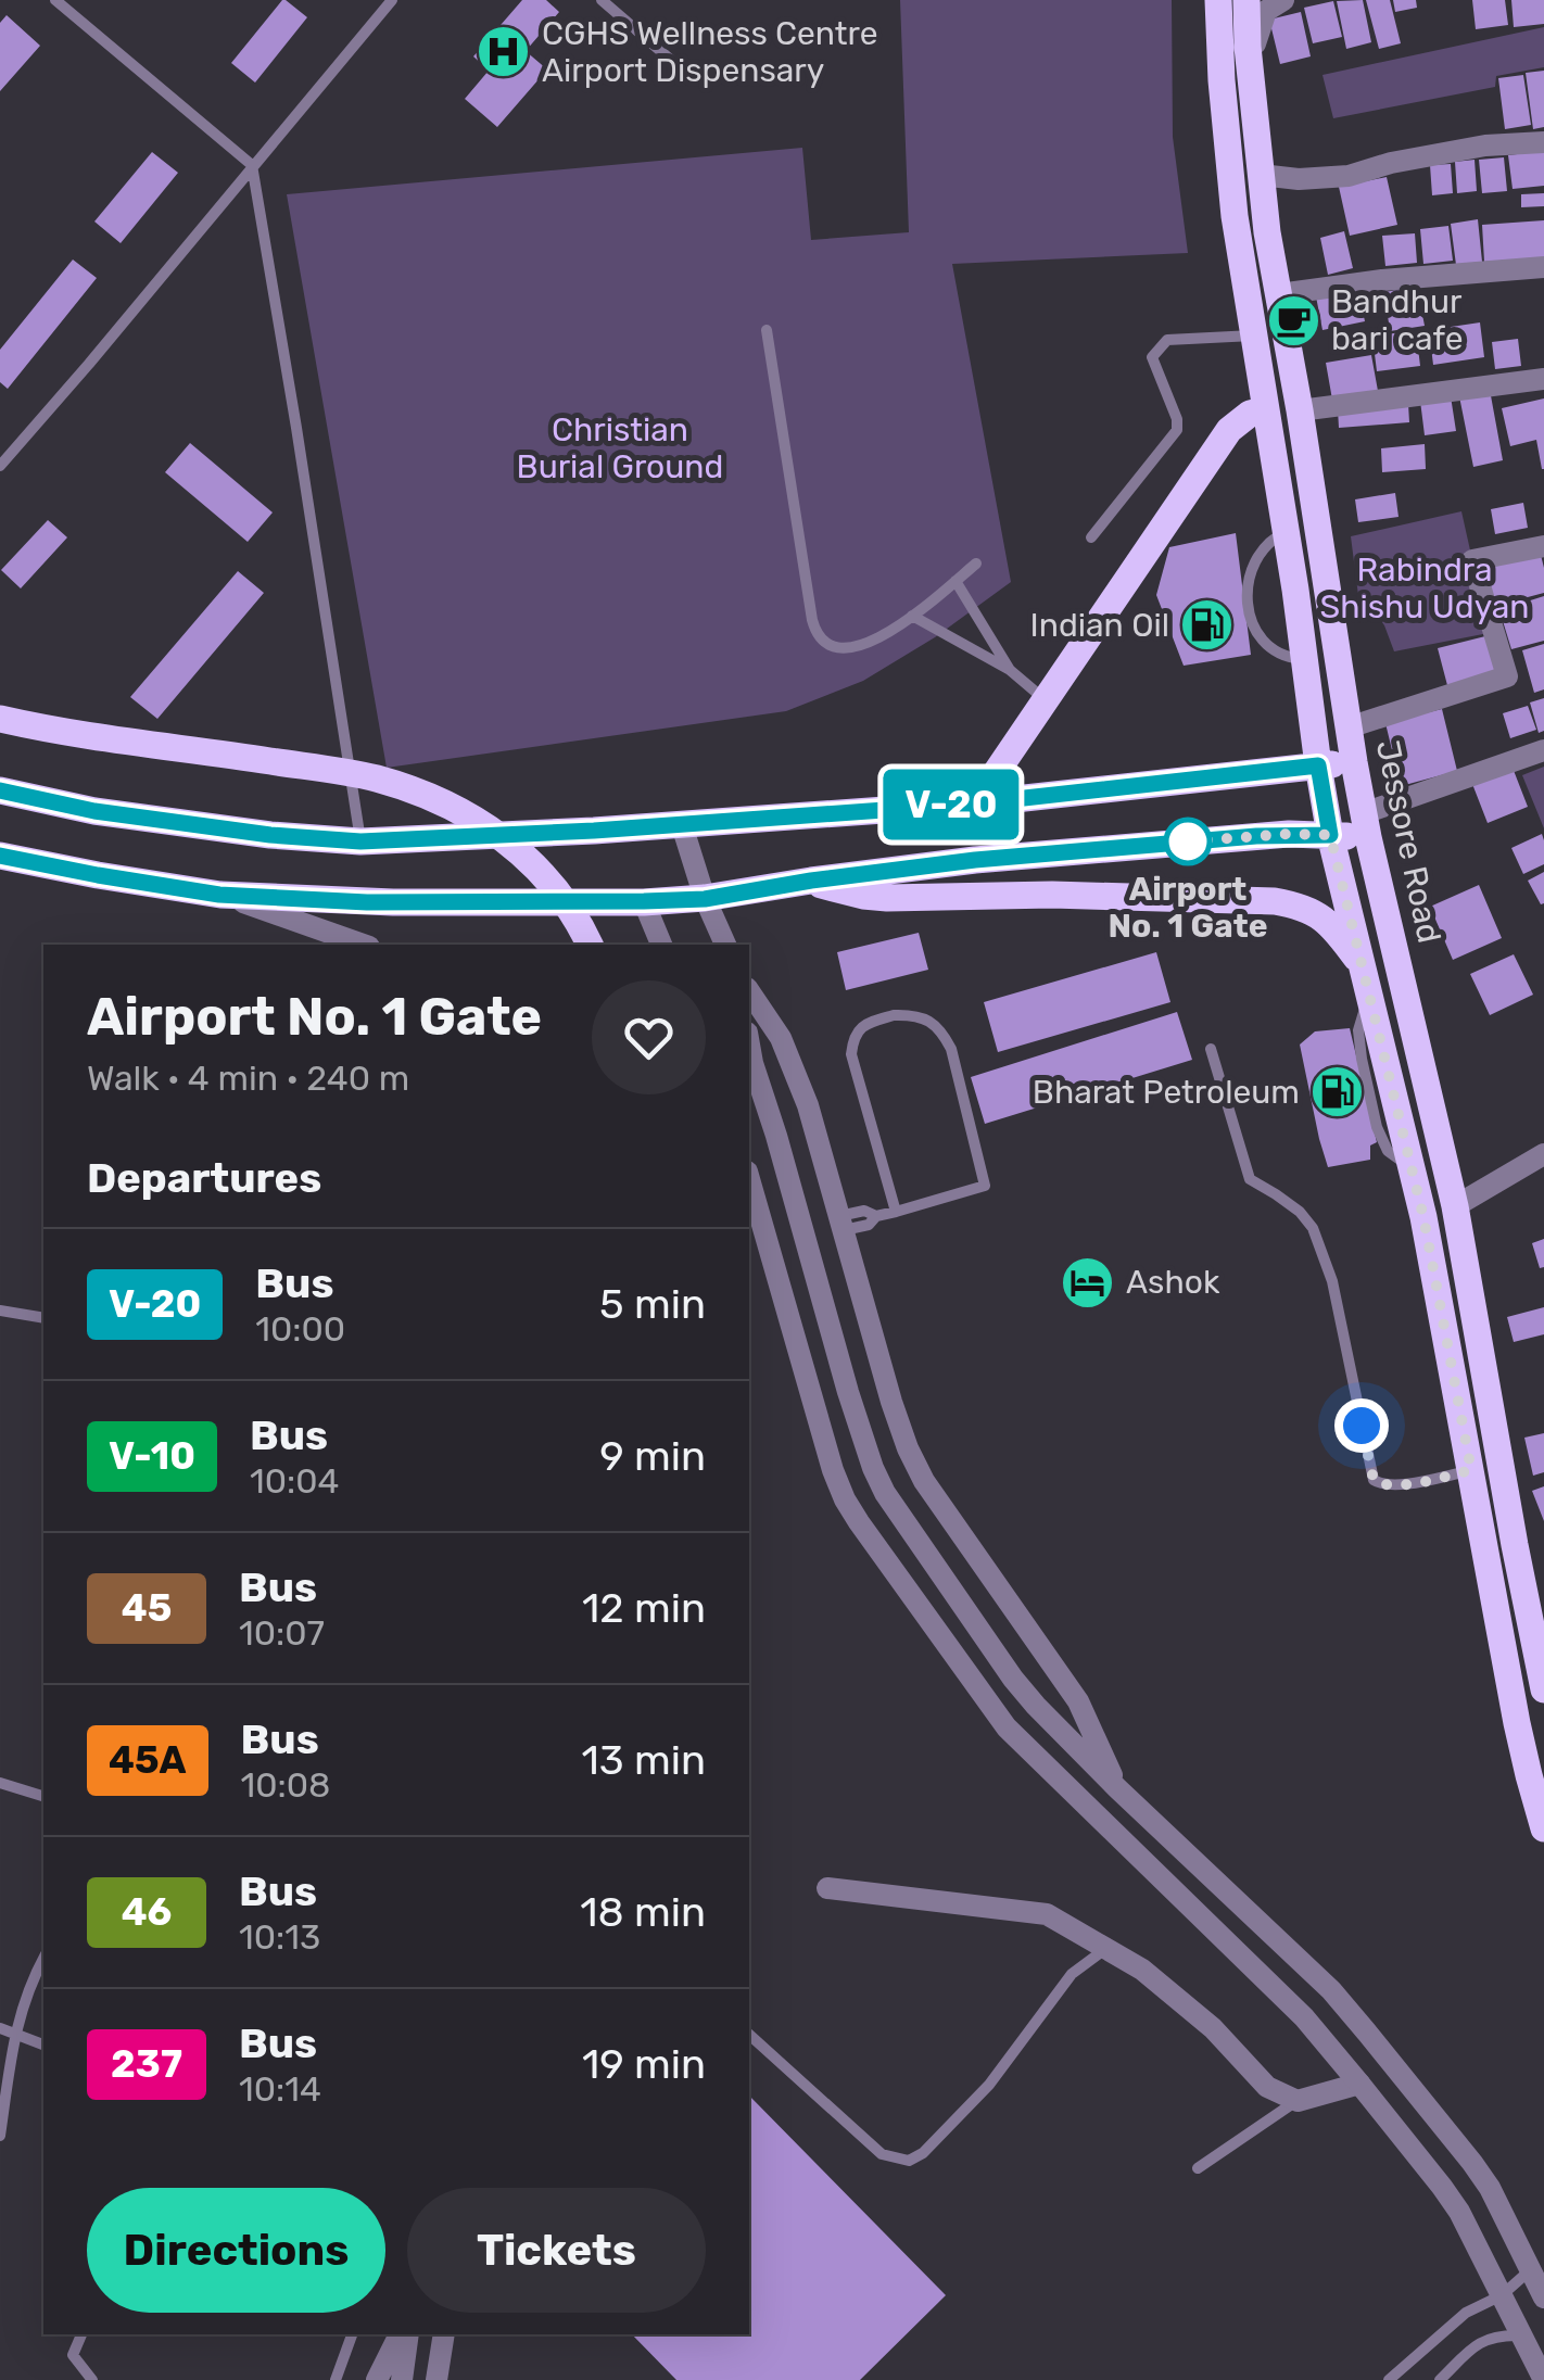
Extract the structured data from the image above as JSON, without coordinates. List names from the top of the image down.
{
  "streets": {
    "main road": ["Jessore Road"]
  },
  "parks": ["Christian Burial Ground", "Rabindra Shishu Udyan"],
  "places": {
    "hospital": ["CGHS Wellness Centre Airport Dispensary"],
    "cafe": ["Bandhur bari cafe"],
    "fuel station": ["Indian Oil", "Bharat Petroleum"],
    "other": ["Airport No. 1 Gate"],
    "hotel": ["Ashok"]
  },
  "lines": ["bus line V-20"],
  "page": {
    "on_map": "V-20",
    "heading": [
      ["Airport No. 1 Gate", "Walk · 4 min · 240 m"],
      "Departures"
    ],
    "list": [
      {
        "mark": "V-20",
        "name": "Bus",
        "note": "10:00",
        "value": "5 min"
      },
      {
        "mark": "V-10",
        "name": "Bus",
        "note": "10:04",
        "value": "9 min"
      },
      {
        "mark": "45",
        "name": "Bus",
        "note": "10:07",
        "value": "12 min"
      },
      {
        "mark": "45A",
        "name": "Bus",
        "note": "10:08",
        "value": "13 min"
      },
      {
        "mark": "46",
        "name": "Bus",
        "note": "10:13",
        "value": "18 min"
      },
      {
        "mark": "237",
        "name": "Bus",
        "note": "10:14",
        "value": "19 min"
      }
    ],
    "buttons": ["Directions", "Tickets"]
  }
}
